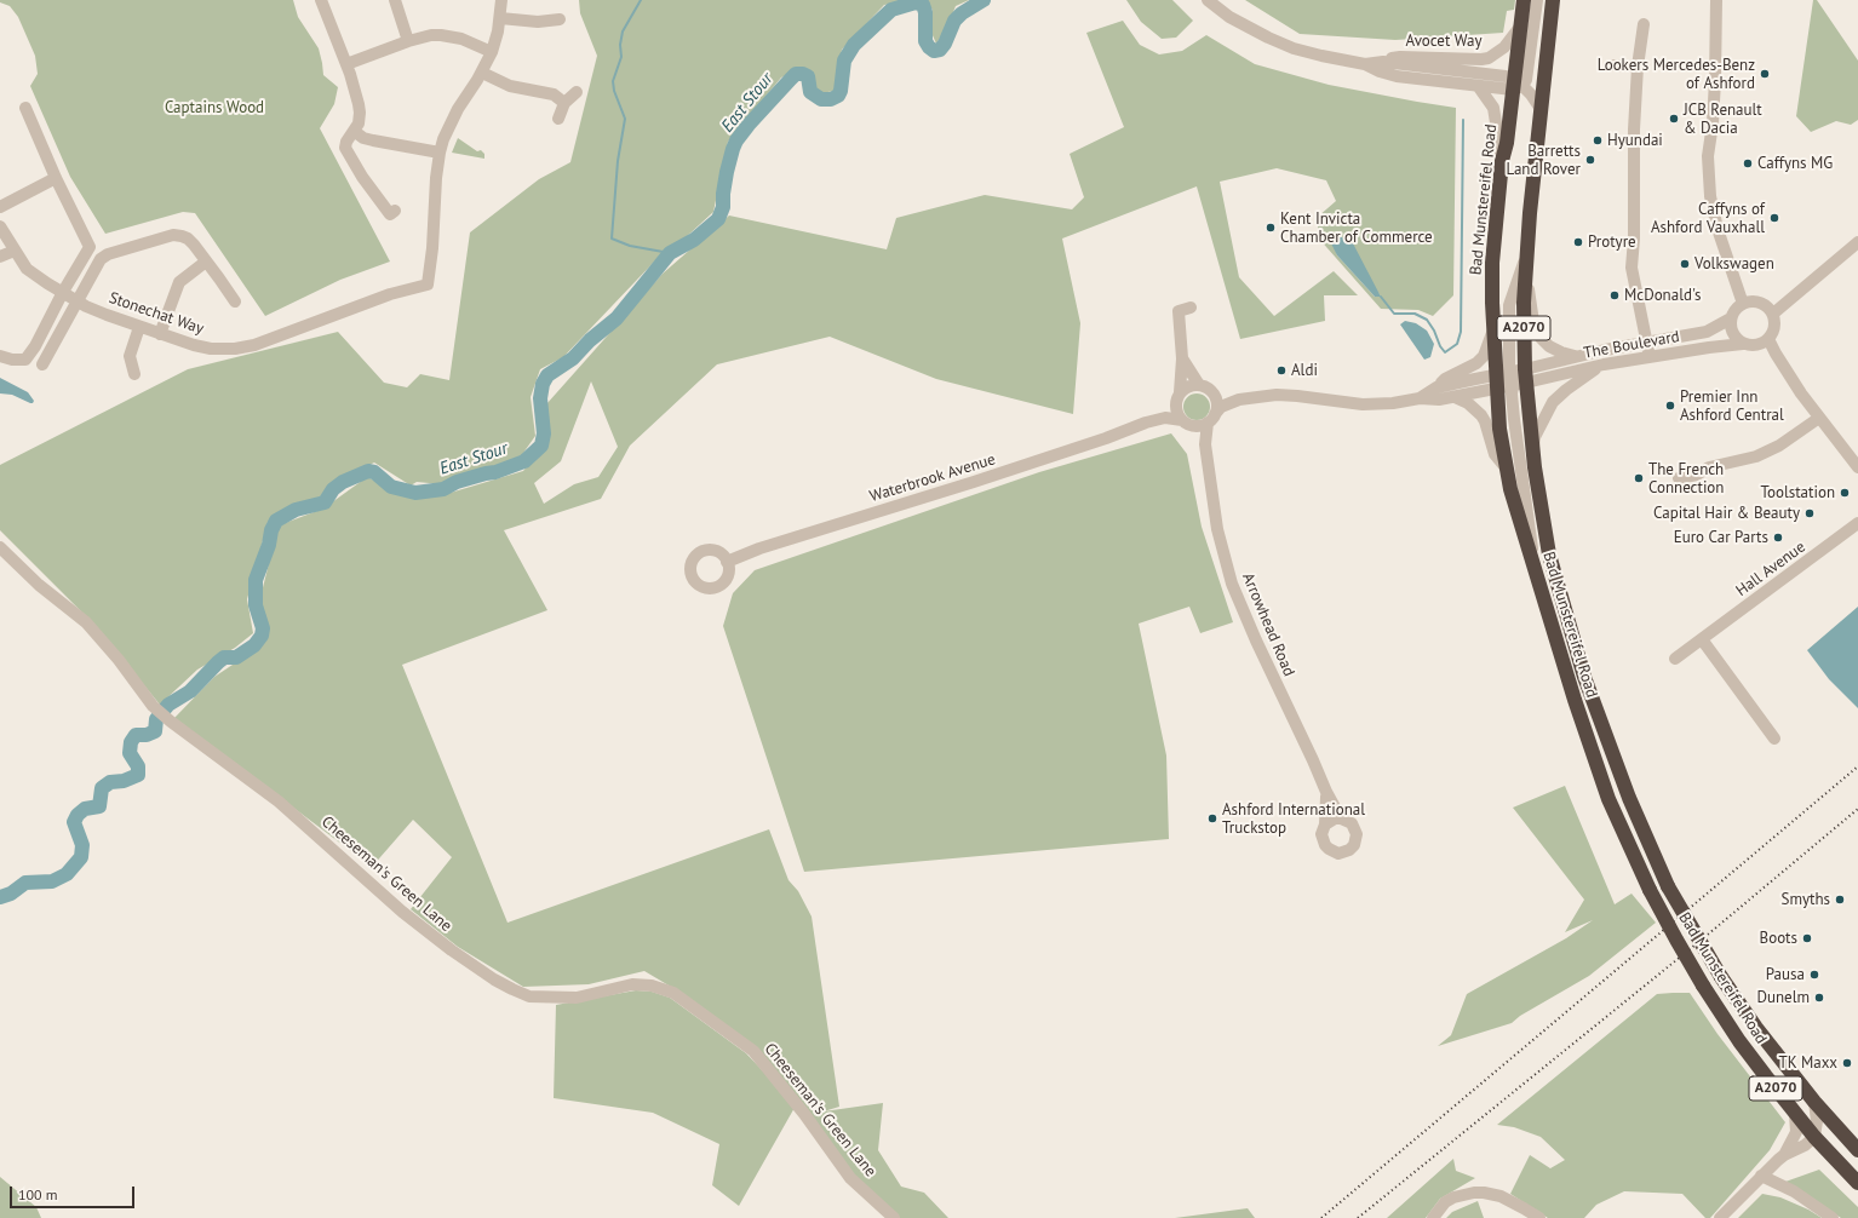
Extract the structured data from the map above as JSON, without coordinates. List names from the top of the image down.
{
  "streets": {
    "highway": ["Bad Munstereifel Road", "A2070"],
    "street": [
      "Avocet Way",
      "Stonechat Way",
      "The Boulevard",
      "Waterbrook Avenue",
      "Hall Avenue",
      "Arrowhead Road",
      "Cheeseman's Green Lane"
    ]
  },
  "crossings": [
    ["Avocet Way", "Bad Munstereifel Road"],
    ["Bad Munstereifel Road", "The Boulevard"],
    ["Waterbrook Avenue", "Arrowhead Road"]
  ],
  "water": ["East Stour"],
  "parks": ["Captains Wood"],
  "places": [
    "Lookers Mercedes-Benz of Ashford",
    "JCB Renault & Dacia",
    "Hyundai",
    "Barretts Land Rover",
    "Caffyns MG",
    "Caffyns of Ashford Vauxhall",
    "Kent Invicta Chamber of Commerce",
    "Protyre",
    "Volkswagen",
    "McDonald's",
    "Aldi",
    "Premier Inn Ashford Central",
    "The French Connection",
    "Toolstation",
    "Capital Hair & Beauty",
    "Euro Car Parts",
    "Ashford International Truckstop",
    "Smyths",
    "Boots",
    "Pausa",
    "Dunelm",
    "TK Maxx"
  ],
  "scale_bar": "100 m"
}
